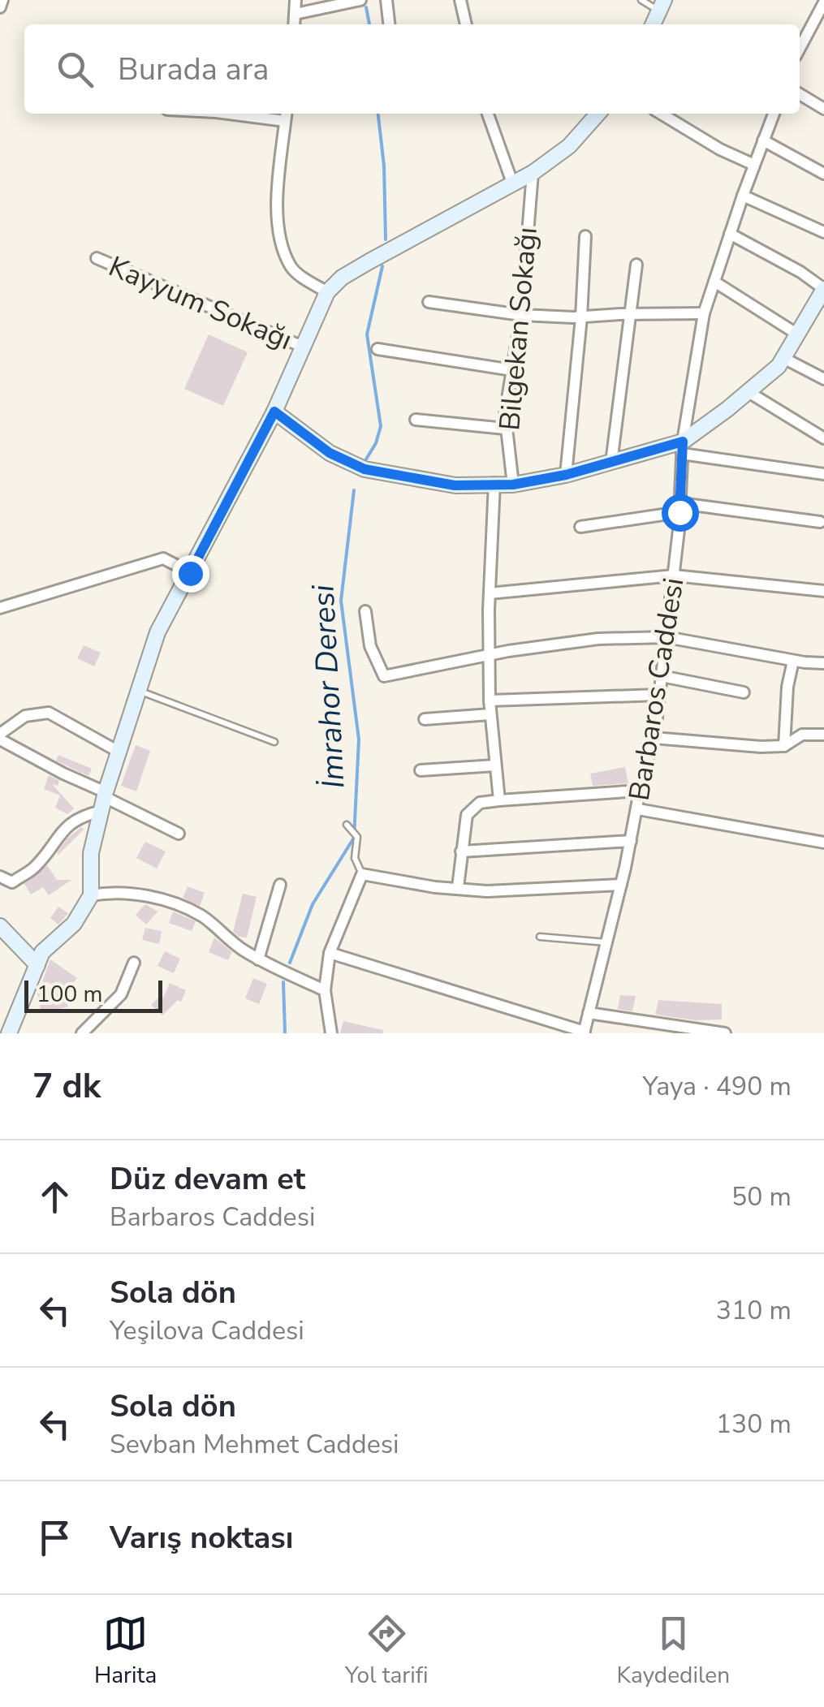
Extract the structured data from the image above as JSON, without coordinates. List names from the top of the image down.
{
  "streets": {
    "street": ["Kayyum Sokağı", "Bilgekan Sokağı", "Barbaros Caddesi"]
  },
  "water": ["İmrahor Deresi"],
  "scale_bar": "100 m",
  "page": {
    "search": "Burada ara",
    "scale": "100 m",
    "heading": ["7 dk", "Yaya · 490 m"],
    "list": [
      ["Düz devam et", "Barbaros Caddesi", "50 m"],
      ["Sola dön", "Yeşilova Caddesi", "310 m"],
      ["Sola dön", "Sevban Mehmet Caddesi", "130 m"],
      "Varış noktası"
    ],
    "nav": ["Harita", "Yol tarifi", "Kaydedilen"]
  }
}
